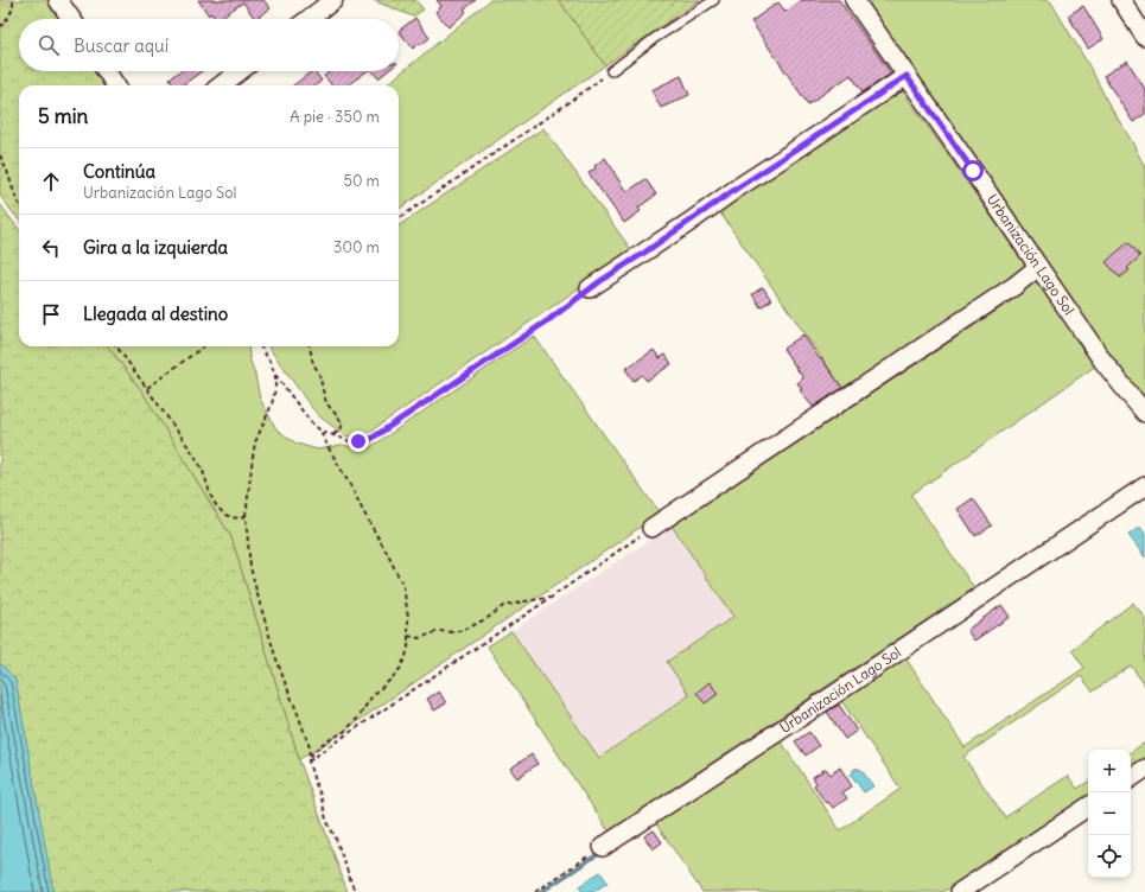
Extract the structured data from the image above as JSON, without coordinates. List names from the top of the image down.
{
  "streets": {
    "street": ["Urbanización Lago Sol"]
  },
  "page": {
    "search": "Buscar aquí",
    "heading": ["5 min", "A pie · 350 m"],
    "list": [
      ["Continúa", "Urbanización Lago Sol", "50 m"],
      ["Gira a la izquierda", "300 m"],
      "Llegada al destino"
    ],
    "map_buttons": ["+", "−"]
  }
}
